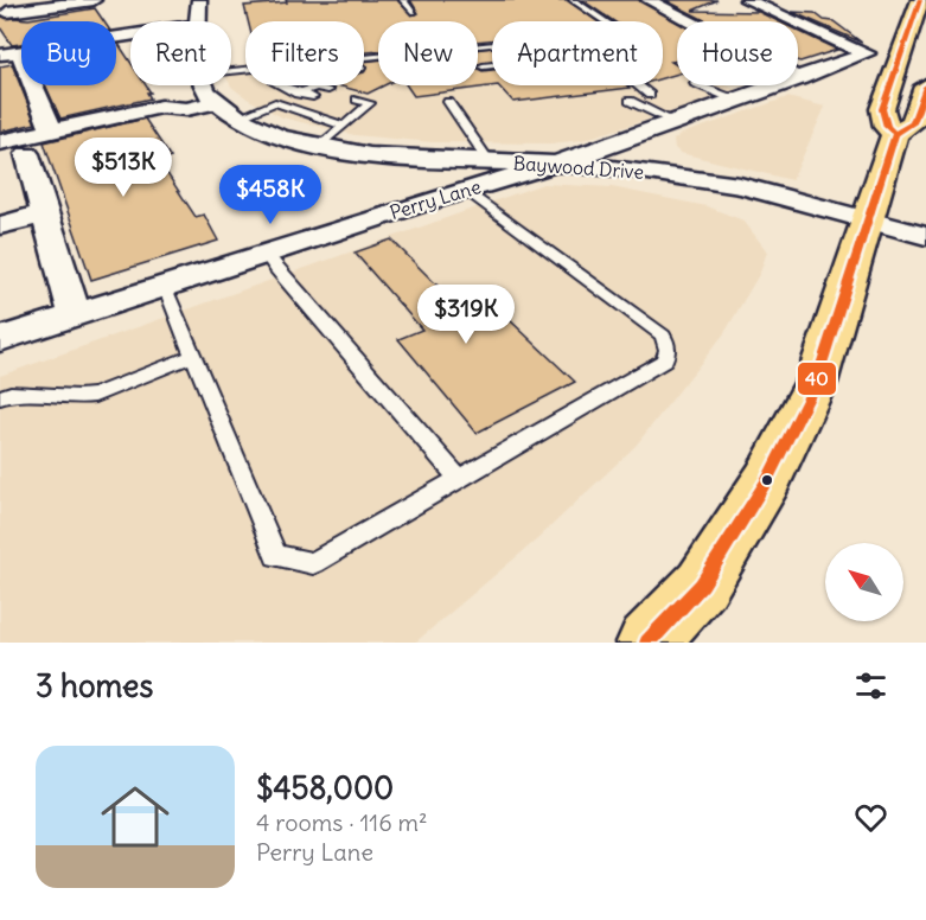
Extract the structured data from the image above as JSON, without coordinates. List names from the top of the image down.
{
  "streets": {
    "street": ["Baywood Drive", "Perry Lane"]
  },
  "crossings": [
    ["Baywood Drive", "Perry Lane"]
  ],
  "lines": ["transit line 40"],
  "north": "top left",
  "page": {
    "chip": [
      "Buy",
      "Rent",
      "Filters",
      "New",
      "Apartment",
      "House"
    ],
    "price": ["$513K", "$458K", "$319K"],
    "heading": "3 homes",
    "list": [
      {
        "name": "$458,000",
        "note": "4 rooms · 116 m² · Perry Lane"
      }
    ]
  }
}
